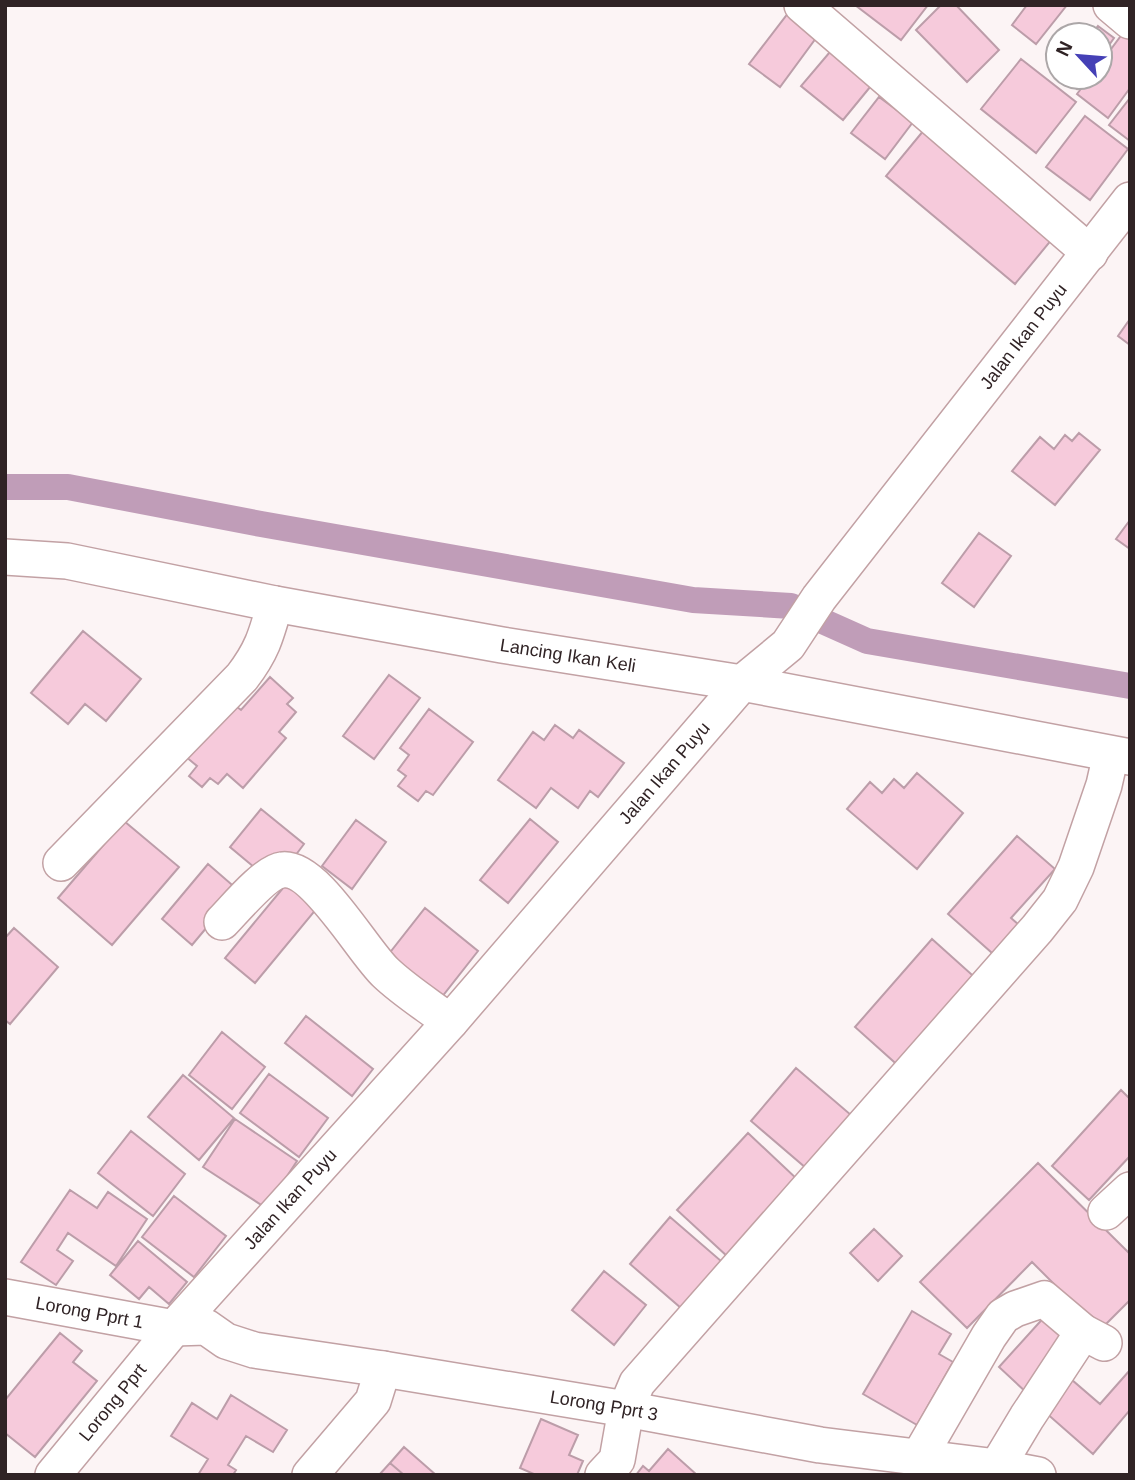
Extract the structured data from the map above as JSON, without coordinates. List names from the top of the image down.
{
  "streets": {
    "street": [
      "Jalan Ikan Puyu",
      "Lancing Ikan Keli",
      "Lorong Pprt 1",
      "Lorong Pprt",
      "Lorong Pprt 3"
    ]
  },
  "crossings": [
    ["Jalan Ikan Puyu", "Lancing Ikan Keli"],
    ["Jalan Ikan Puyu", "Lorong Pprt 1"],
    ["Jalan Ikan Puyu", "Lorong Pprt"],
    ["Jalan Ikan Puyu", "Lorong Pprt 3"],
    ["Lorong Pprt 1", "Lorong Pprt"],
    ["Lorong Pprt 1", "Lorong Pprt 3"],
    ["Lorong Pprt", "Lorong Pprt 3"]
  ],
  "north": "top left"
}
